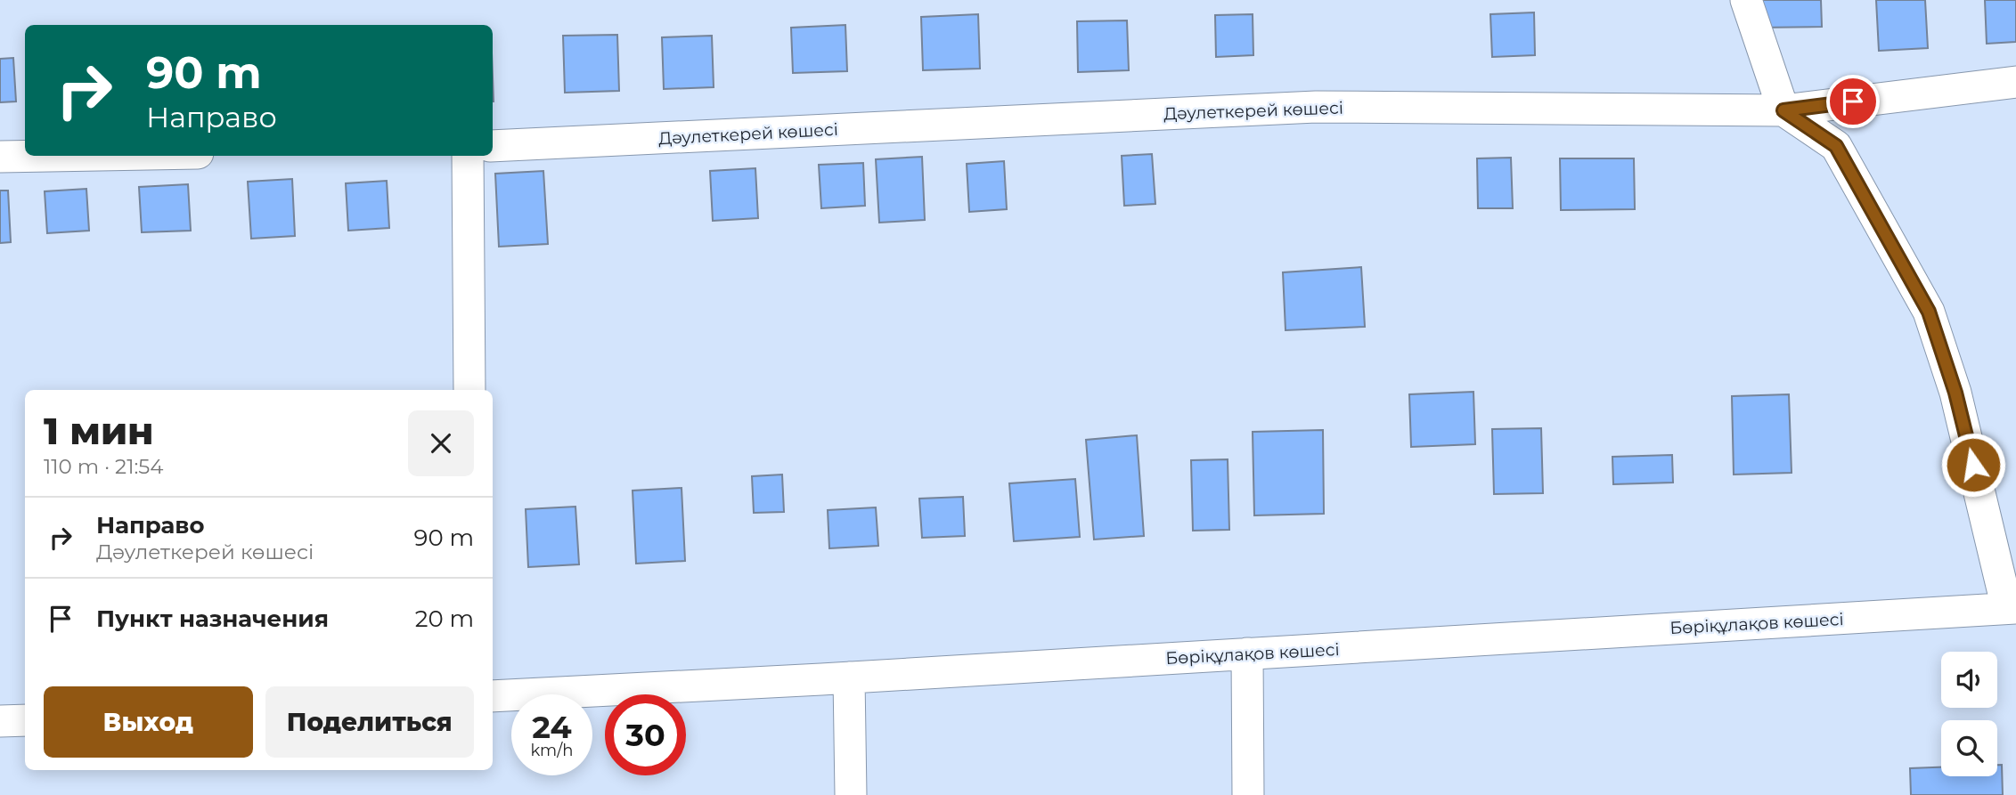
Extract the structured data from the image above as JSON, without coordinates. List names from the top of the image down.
{
  "streets": {
    "street": ["Дәулеткерей көшесі", "Бөріқұлақов көшесі"]
  },
  "page": {
    "turn": ["90 m", "Направо"],
    "heading": ["1 мин", "110 m · 21:54"],
    "list": [
      {
        "name": "Направо",
        "note": "Дәулеткерей көшесі",
        "value": "90 m"
      },
      {
        "name": "Пункт назначения",
        "value": "20 m"
      }
    ],
    "buttons": ["Выход", "Поделиться"],
    "speed": "24 km/h",
    "limit": "30"
  }
}
